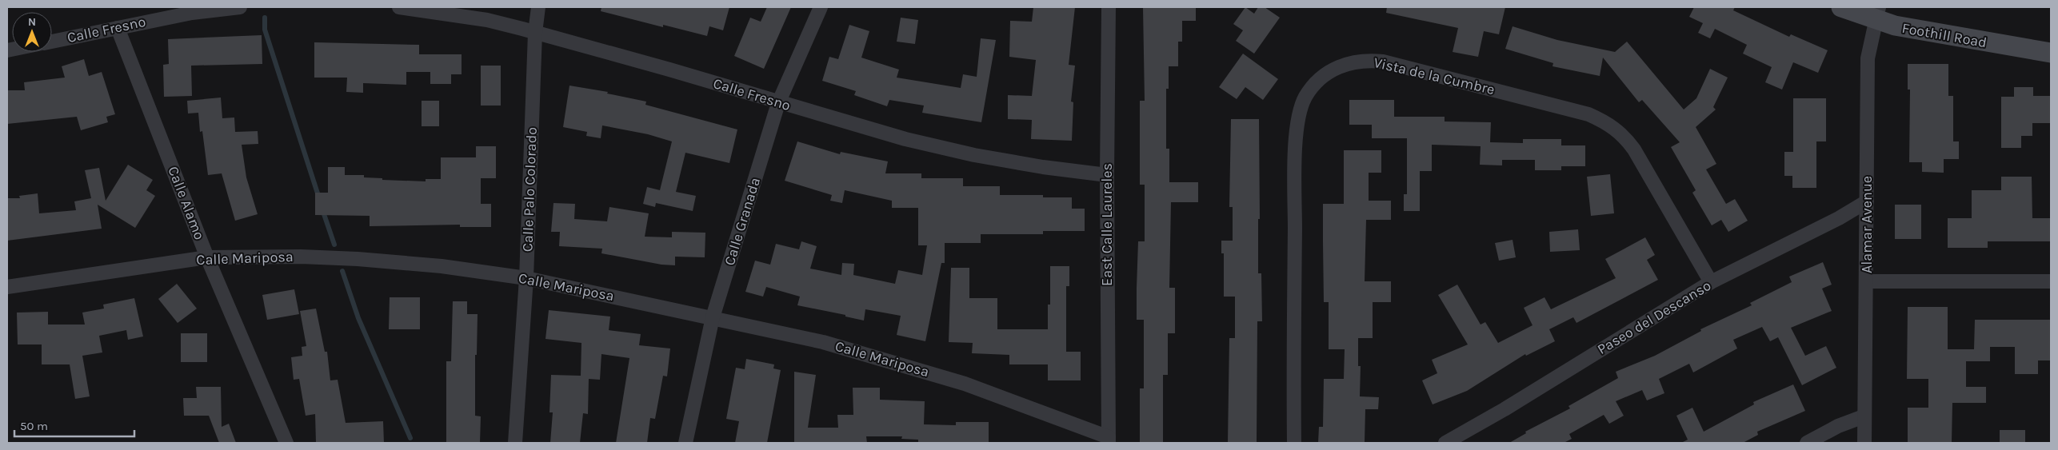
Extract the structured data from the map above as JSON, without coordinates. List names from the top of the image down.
{
  "streets": {
    "main road": ["Foothill Road"],
    "street": [
      "Calle Fresno",
      "Vista de la Cumbre",
      "Calle Palo Colorado",
      "Calle Alamo",
      "Calle Granada",
      "East Calle Laureles",
      "Alamar Avenue",
      "Calle Mariposa",
      "Paseo del Descanso"
    ]
  },
  "crossings": [
    ["Calle Fresno", "Calle Palo Colorado"],
    ["Calle Fresno", "Calle Alamo"],
    ["Calle Fresno", "Calle Granada"],
    ["Calle Fresno", "East Calle Laureles"],
    ["Foothill Road", "Alamar Avenue"],
    ["Vista de la Cumbre", "Paseo del Descanso"],
    ["Calle Palo Colorado", "Calle Mariposa"],
    ["Calle Alamo", "Calle Mariposa"],
    ["Calle Granada", "Calle Mariposa"],
    ["East Calle Laureles", "Calle Mariposa"],
    ["Alamar Avenue", "Paseo del Descanso"]
  ],
  "scale_bar": "50 m",
  "north": "top"
}
